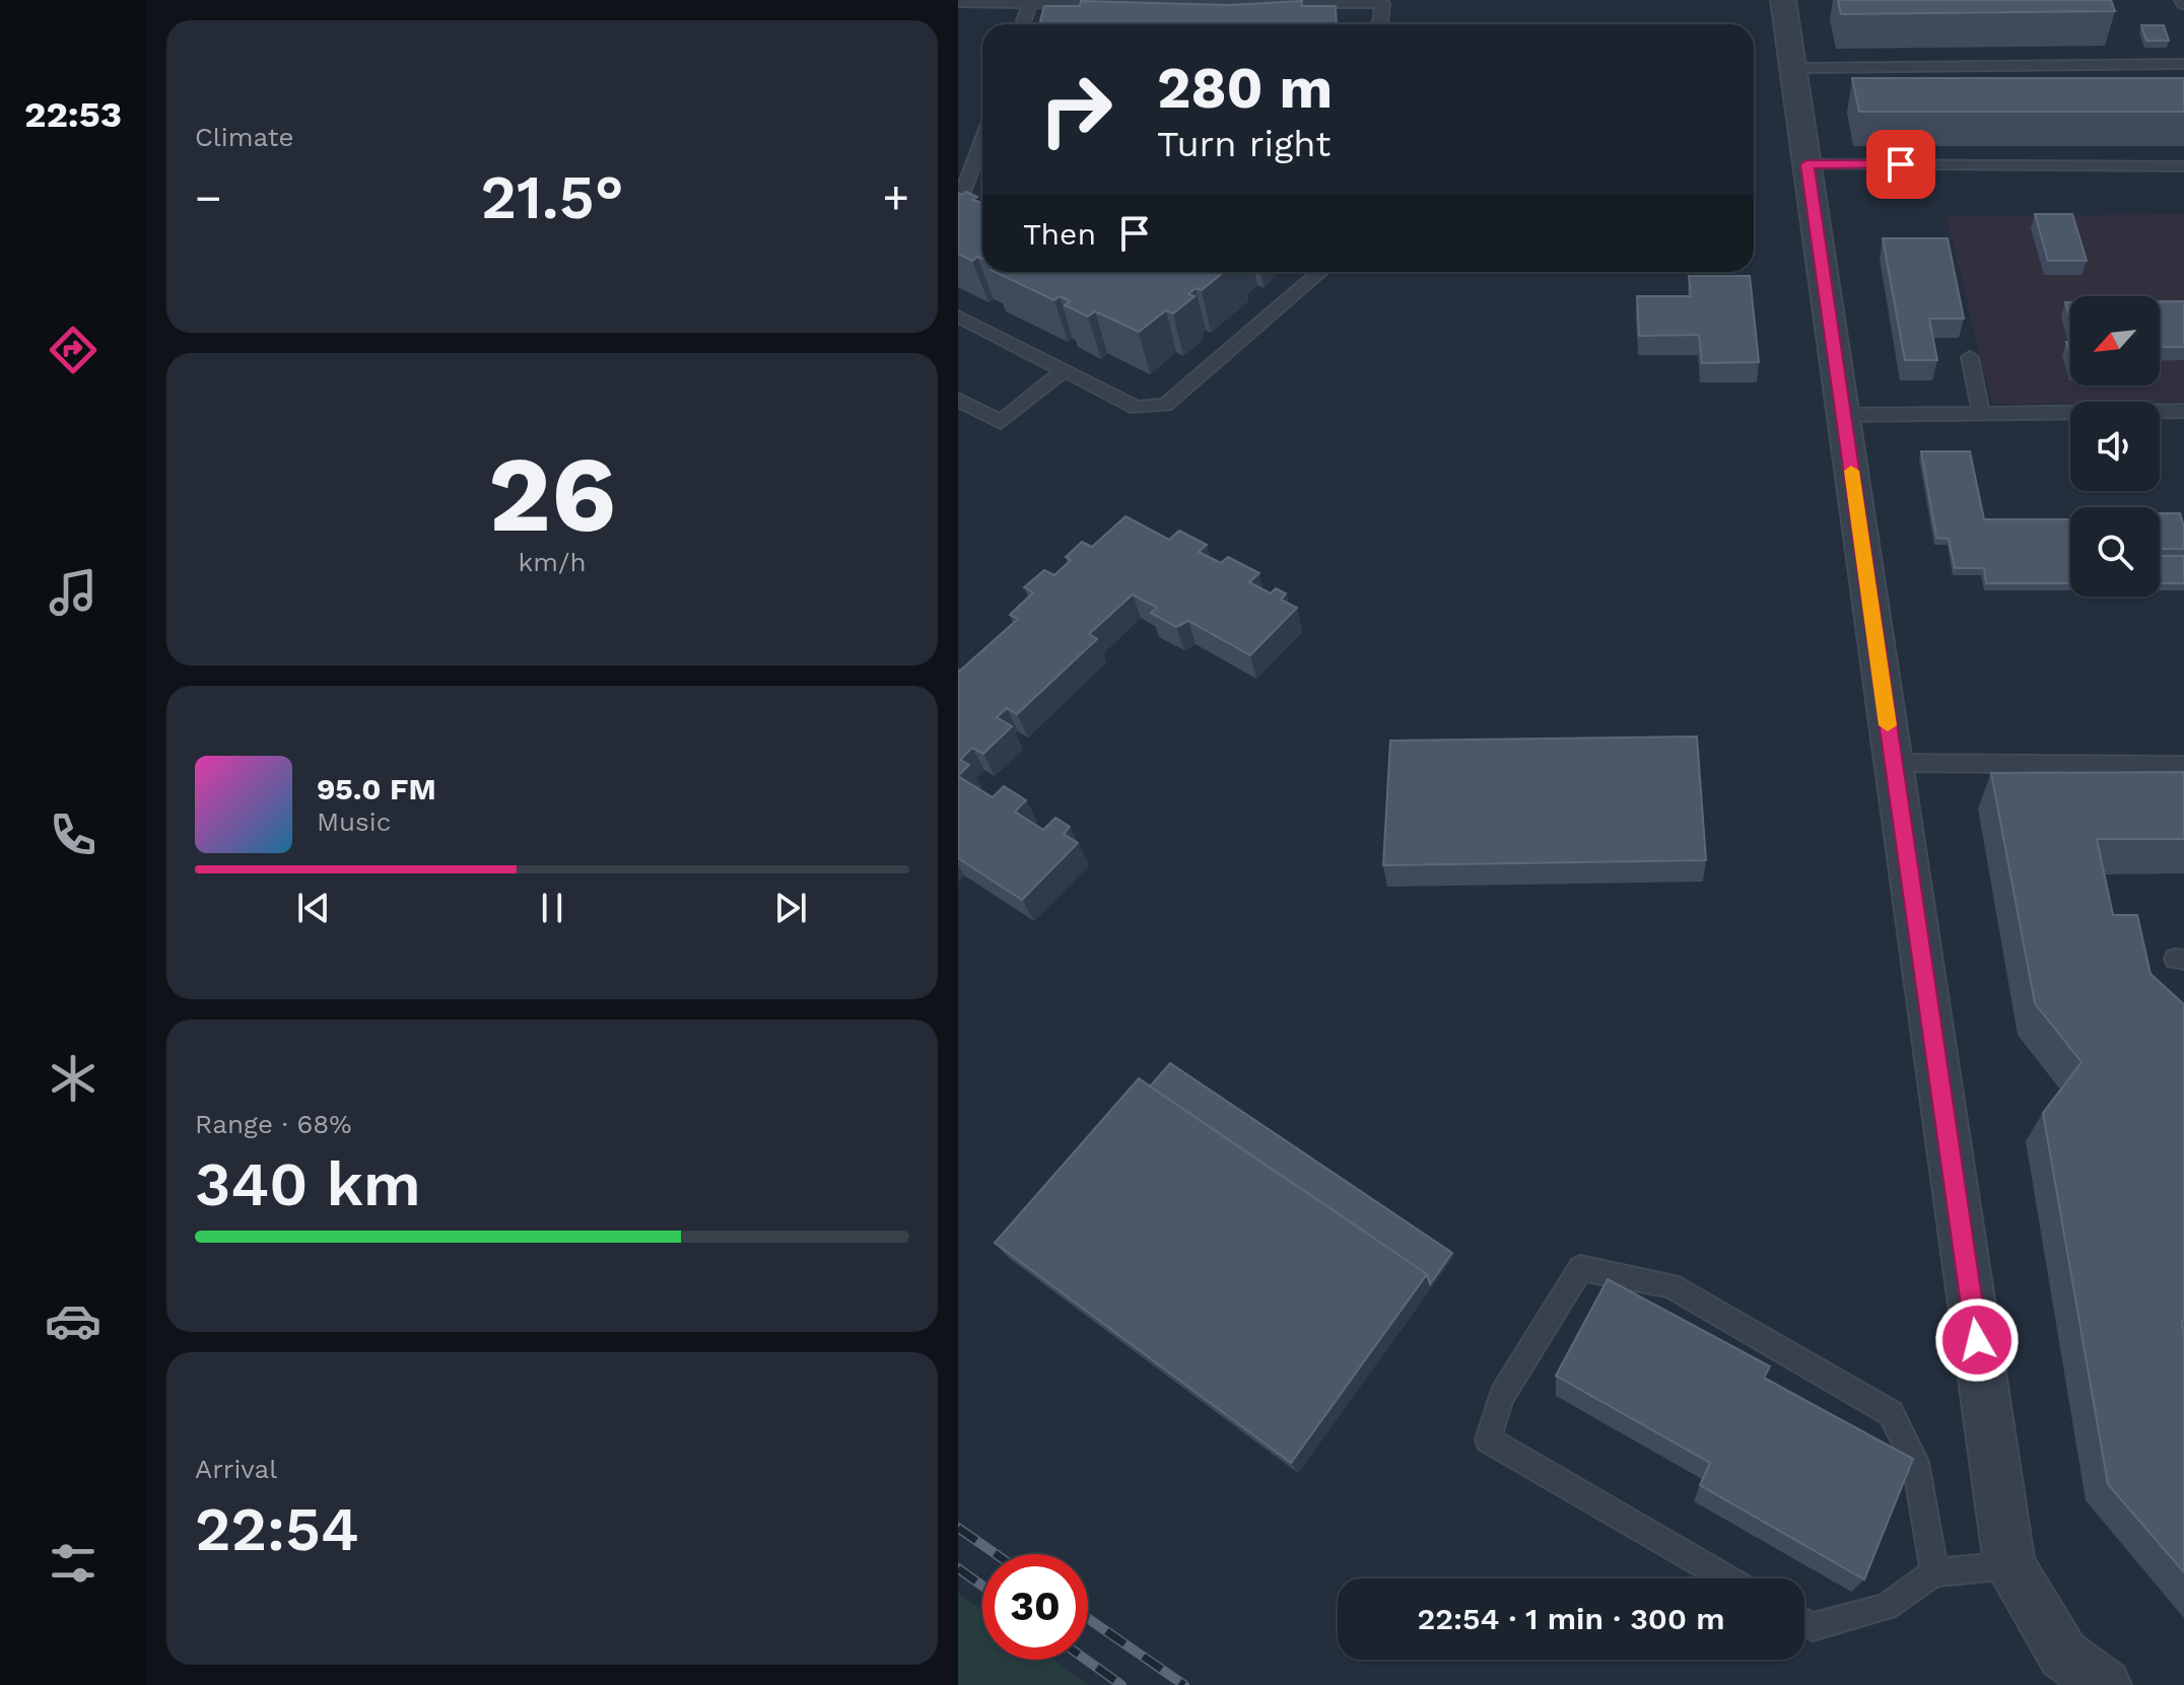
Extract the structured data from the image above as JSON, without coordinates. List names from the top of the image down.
{
  "north": "bottom left",
  "page": {
    "tabs": "22:53",
    "tile": [
      "Climate",
      ["26", "km/h"],
      ["Range · 68%", "340 km"],
      ["Arrival", "22:54"]
    ],
    "turn": ["280 m", "Turn right"],
    "heat": ["−", "21.5°", "+"],
    "then": "Then",
    "song": ["95.0 FM", "Music"],
    "limit": "30",
    "trip": "22:54 · 1 min · 300 m"
  }
}
